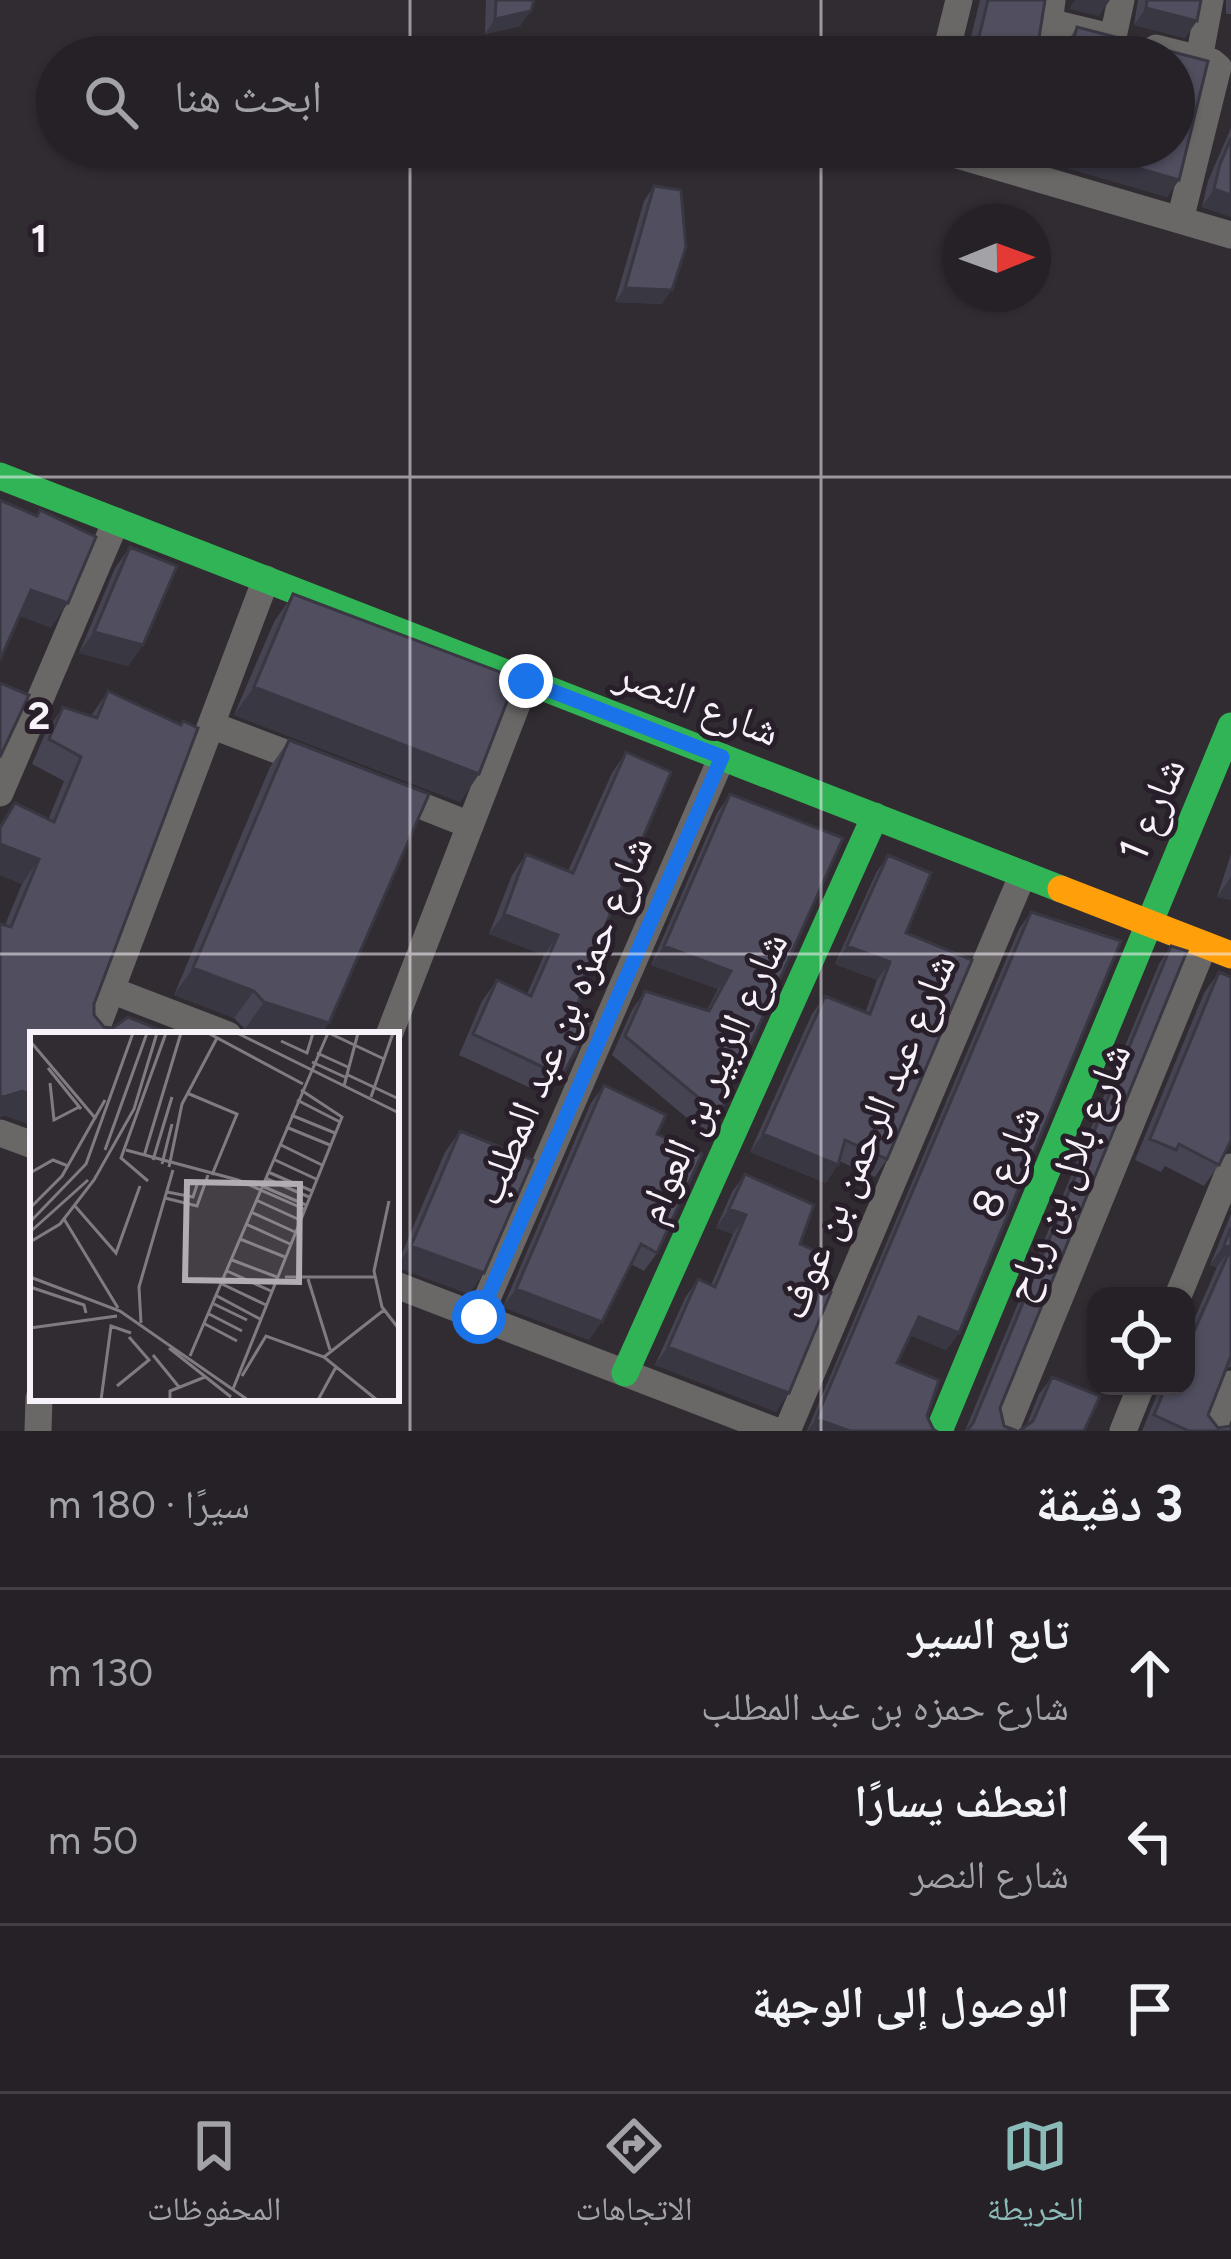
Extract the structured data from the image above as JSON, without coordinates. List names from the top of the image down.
{
  "streets": {
    "street": [
      "شارع النصر",
      "شارع 1",
      "شارع حمزه بن عبد المطلب",
      "شارع الزبير بن العوام",
      "شارع عبد الرحمن بن عوف",
      "شارع 8",
      "شارع بلال بن رباح"
    ]
  },
  "crossings": [
    ["شارع النصر", "شارع 1"],
    ["شارع النصر", "شارع حمزه بن عبد المطلب"],
    ["شارع النصر", "شارع الزبير بن العوام"],
    ["شارع النصر", "شارع عبد الرحمن بن عوف"],
    ["شارع النصر", "شارع 8"],
    ["شارع النصر", "شارع بلال بن رباح"],
    ["شارع 1", "شارع 8"]
  ],
  "north": "right",
  "page": {
    "search": "ابحث هنا",
    "heading": ["3 دقيقة", "سيرًا · 180 m"],
    "list": [
      ["تابع السير", "شارع حمزه بن عبد المطلب", "130 m"],
      ["انعطف يسارًا", "شارع النصر", "50 m"],
      "الوصول إلى الوجهة"
    ],
    "nav": ["الخريطة", "الاتجاهات", "المحفوظات"]
  },
  "grid": {
    "rows": ["1", "2"]
  }
}
